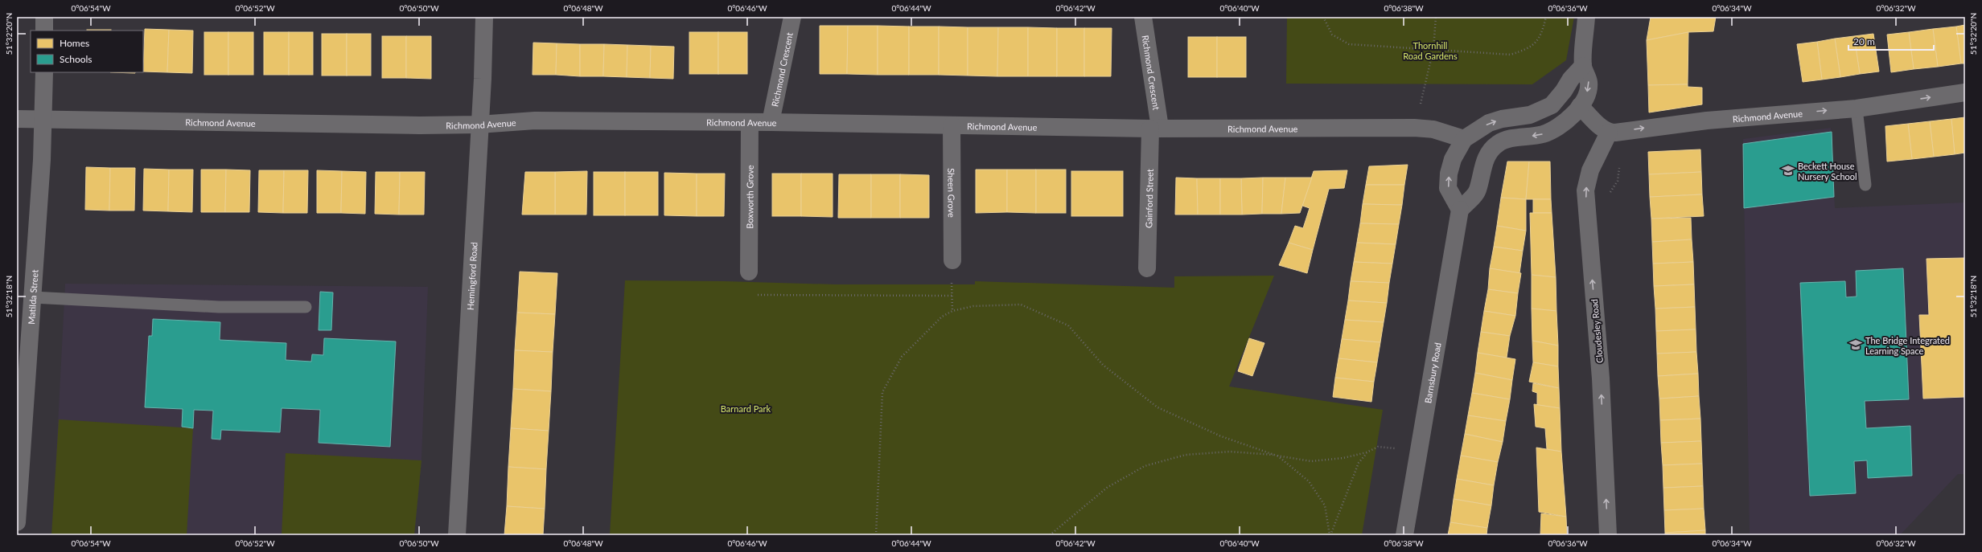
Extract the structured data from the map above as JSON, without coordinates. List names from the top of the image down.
{
  "streets": {
    "street": [
      "Richmond Crescent",
      "Richmond Avenue",
      "Sheen Grove",
      "Boxworth Grove",
      "Gainford Street",
      "Hemingford Road",
      "Matilda Street",
      "Cloudesley Road",
      "Barnsbury Road"
    ]
  },
  "crossings": [
    ["Richmond Crescent", "Richmond Avenue"],
    ["Richmond Crescent", "Gainford Street"],
    ["Richmond Avenue", "Sheen Grove"],
    ["Richmond Avenue", "Boxworth Grove"],
    ["Richmond Avenue", "Gainford Street"],
    ["Richmond Avenue", "Hemingford Road"],
    ["Richmond Avenue", "Matilda Street"],
    ["Richmond Avenue", "Cloudesley Road"]
  ],
  "one_way": ["Cloudesley Road"],
  "parks": ["Thornhill Road Gardens", "Barnard Park"],
  "places": {
    "school or university": ["Beckett House Nursery School", "The Bridge Integrated Learning Space"]
  },
  "legend": ["Homes", "Schools"],
  "scale_bar": "20 m",
  "coordinates": [
    "0°06'54\"W",
    "0°06'52\"W",
    "0°06'50\"W",
    "0°06'48\"W",
    "0°06'46\"W",
    "0°06'44\"W",
    "0°06'42\"W",
    "0°06'40\"W",
    "0°06'38\"W",
    "0°06'36\"W",
    "0°06'34\"W",
    "0°06'32\"W",
    "51°32'20\"N",
    "51°32'18\"N"
  ]
}
